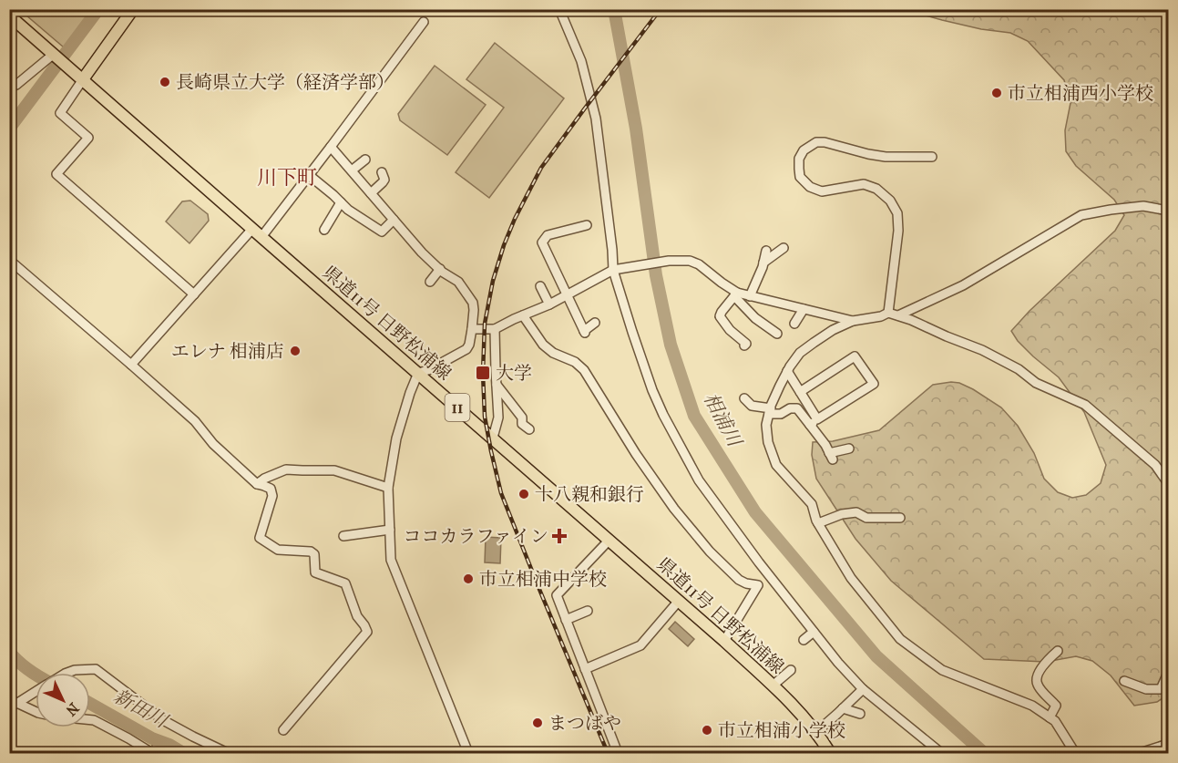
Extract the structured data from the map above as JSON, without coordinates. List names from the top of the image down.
{
  "streets": {
    "main road": ["県道11号 日野松浦線", "11"]
  },
  "districts": ["川下町"],
  "water": ["相浦川", "新田川"],
  "places": {
    "other": [
      "長崎県立大学（経済学部）",
      "市立相浦西小学校",
      "エレナ 相浦店",
      "十八親和銀行",
      "市立相浦中学校",
      "まつばや",
      "市立相浦小学校"
    ],
    "transit": ["大学"],
    "health": ["ココカラファイン"]
  },
  "north": "bottom right"
}
